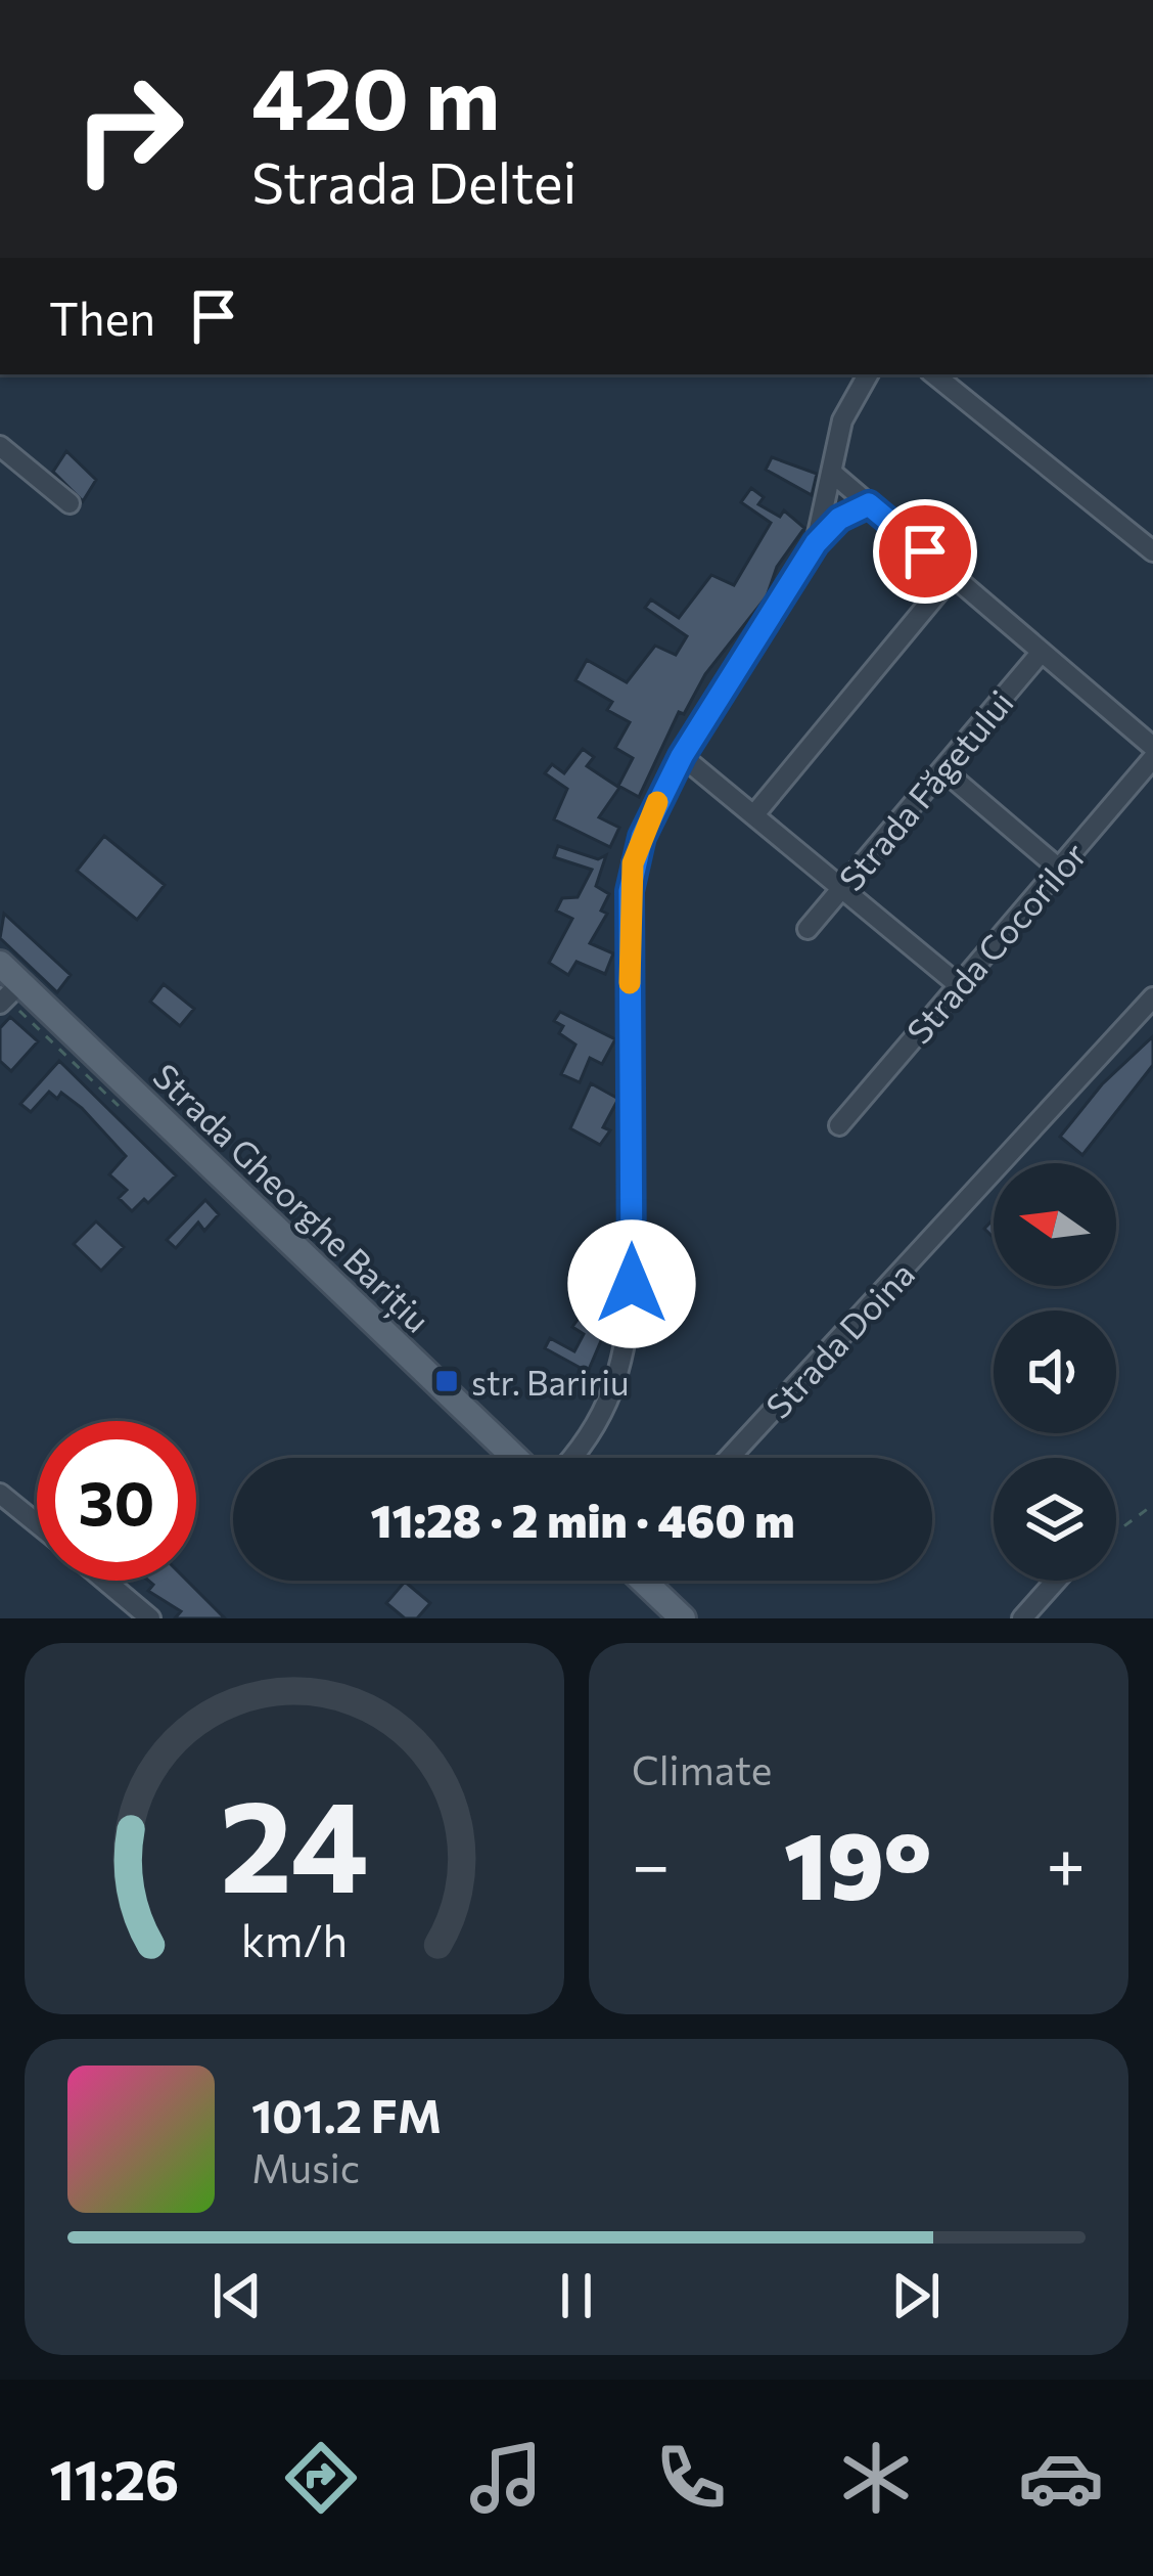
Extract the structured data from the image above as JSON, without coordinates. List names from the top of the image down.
{
  "streets": {
    "main road": ["Strada Gheorghe Barițiu"],
    "street": ["Strada Făgetului", "Strada Cocorilor", "Strada Doina"]
  },
  "places": {
    "transit": ["str. Baririu"]
  },
  "north": "left",
  "page": {
    "turn": ["420 m", "Strada Deltei"],
    "then": "Then",
    "limit": "30",
    "trip": "11:28 · 2 min · 460 m",
    "tile": "Climate",
    "heat": ["−", "19°", "+"],
    "song": ["101.2 FM", "Music"],
    "tabs": "11:26",
    "gauge": ["24", "km/h"]
  }
}
